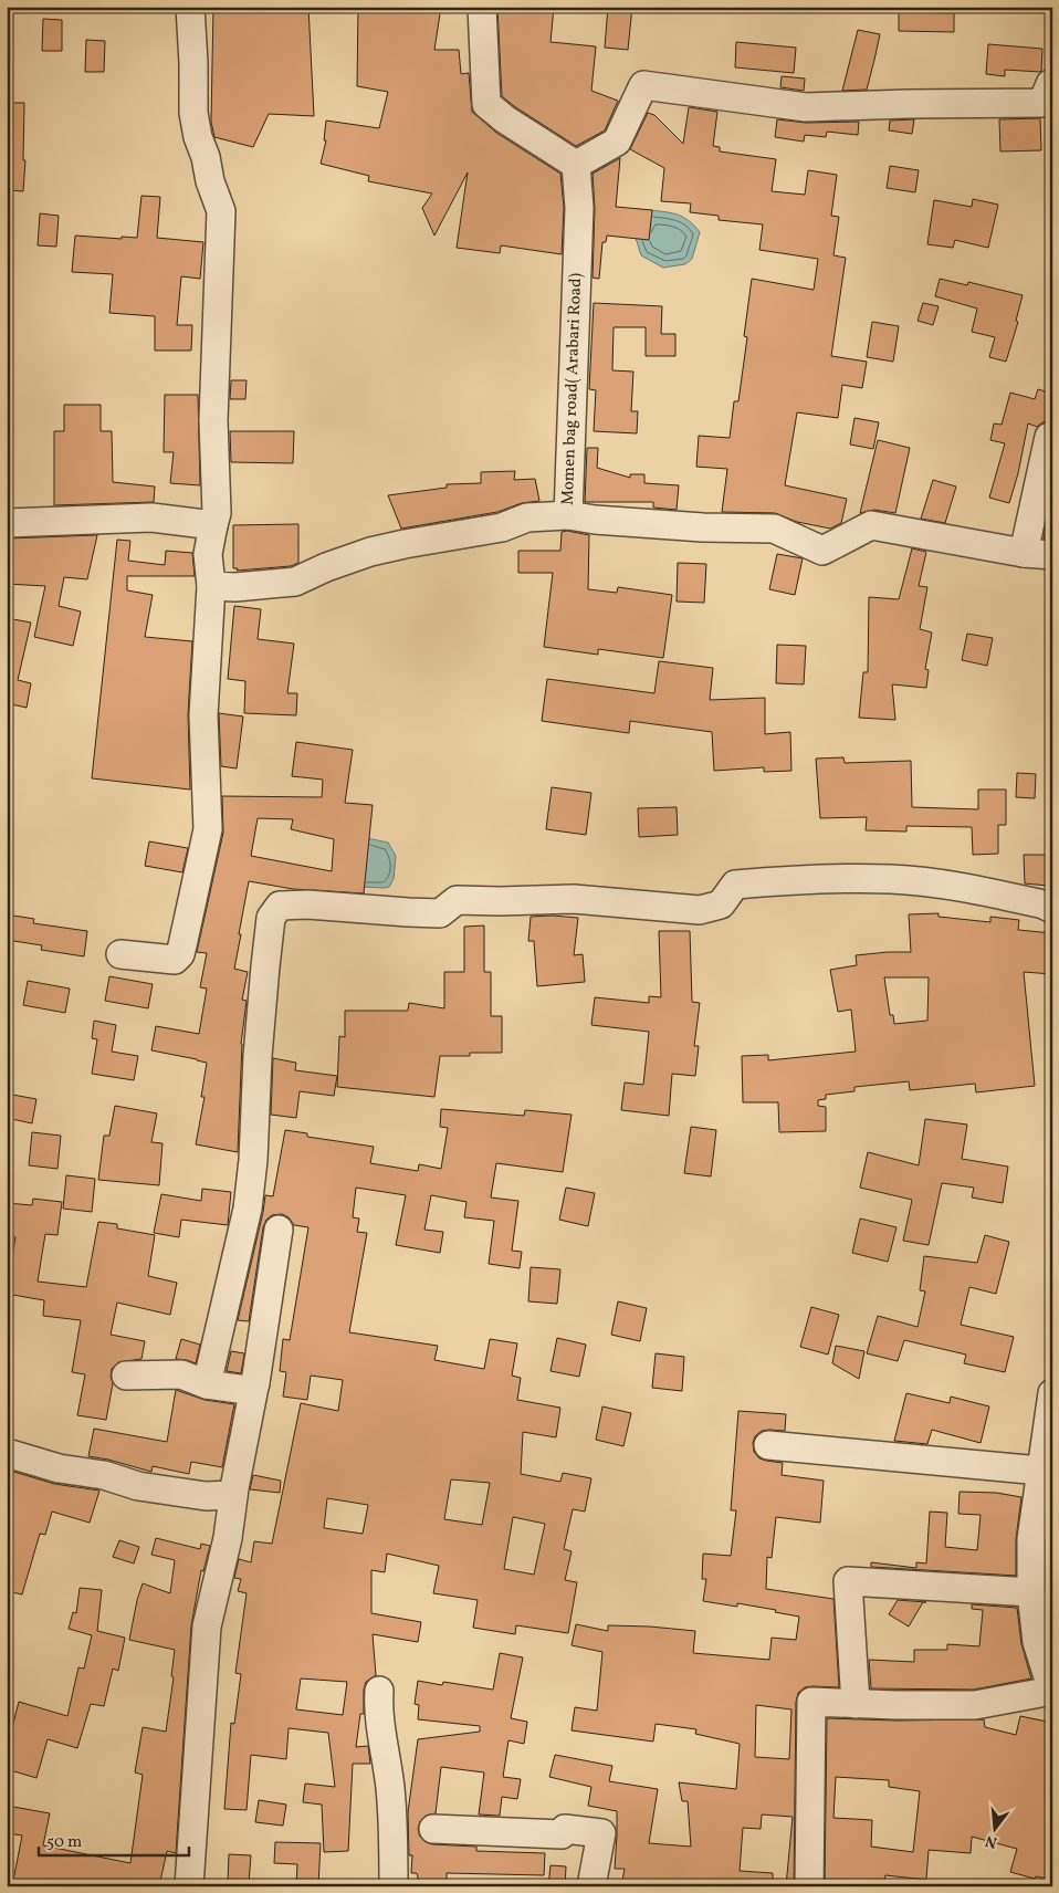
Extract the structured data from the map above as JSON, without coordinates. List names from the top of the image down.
{
  "streets": {
    "street": ["Momen bag road( Arabari Road)"]
  },
  "scale_bar": "50 m",
  "north": "bottom"
}
